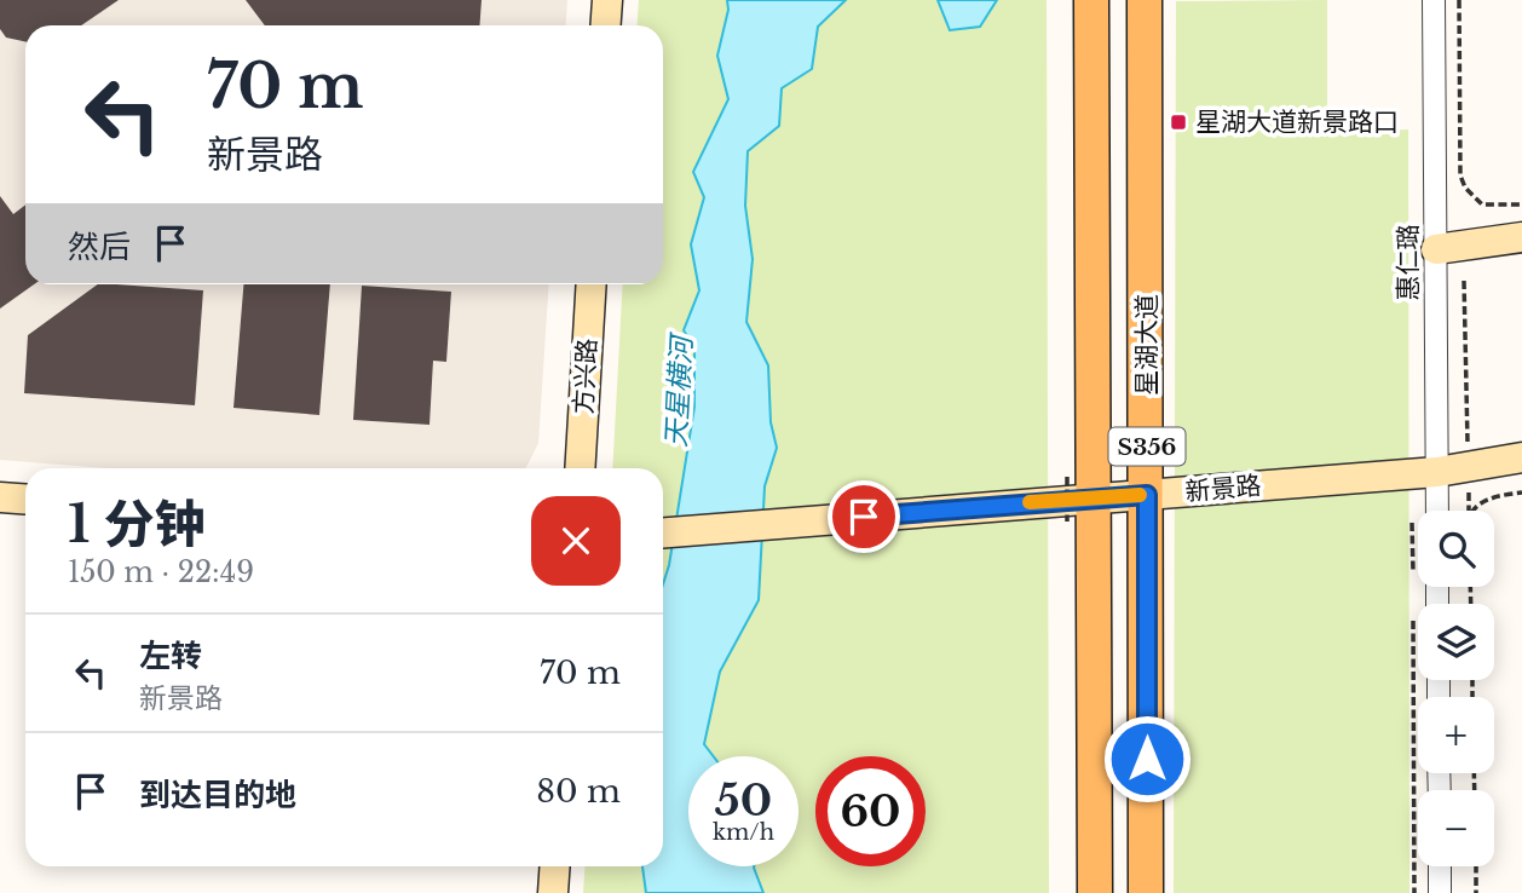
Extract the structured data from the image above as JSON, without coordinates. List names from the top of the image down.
{
  "streets": {
    "main road": ["星湖大道", "S356"],
    "street": ["惠仁璐", "方兴路", "新景路"]
  },
  "crossings": [
    ["惠仁璐", "新景路"],
    ["星湖大道", "新景路"],
    ["S356", "新景路"]
  ],
  "water": ["天星横河"],
  "places": {
    "transit": ["星湖大道新景路口"]
  },
  "page": {
    "turn": ["70 m", "新景路"],
    "then": "然后",
    "heading": ["1 分钟", "150 m · 22:49"],
    "map_buttons": ["+", "−"],
    "list": [
      {
        "name": "左转",
        "note": "新景路",
        "value": "70 m"
      },
      {
        "name": "到达目的地",
        "value": "80 m"
      }
    ],
    "speed": "50 km/h",
    "limit": "60"
  }
}
